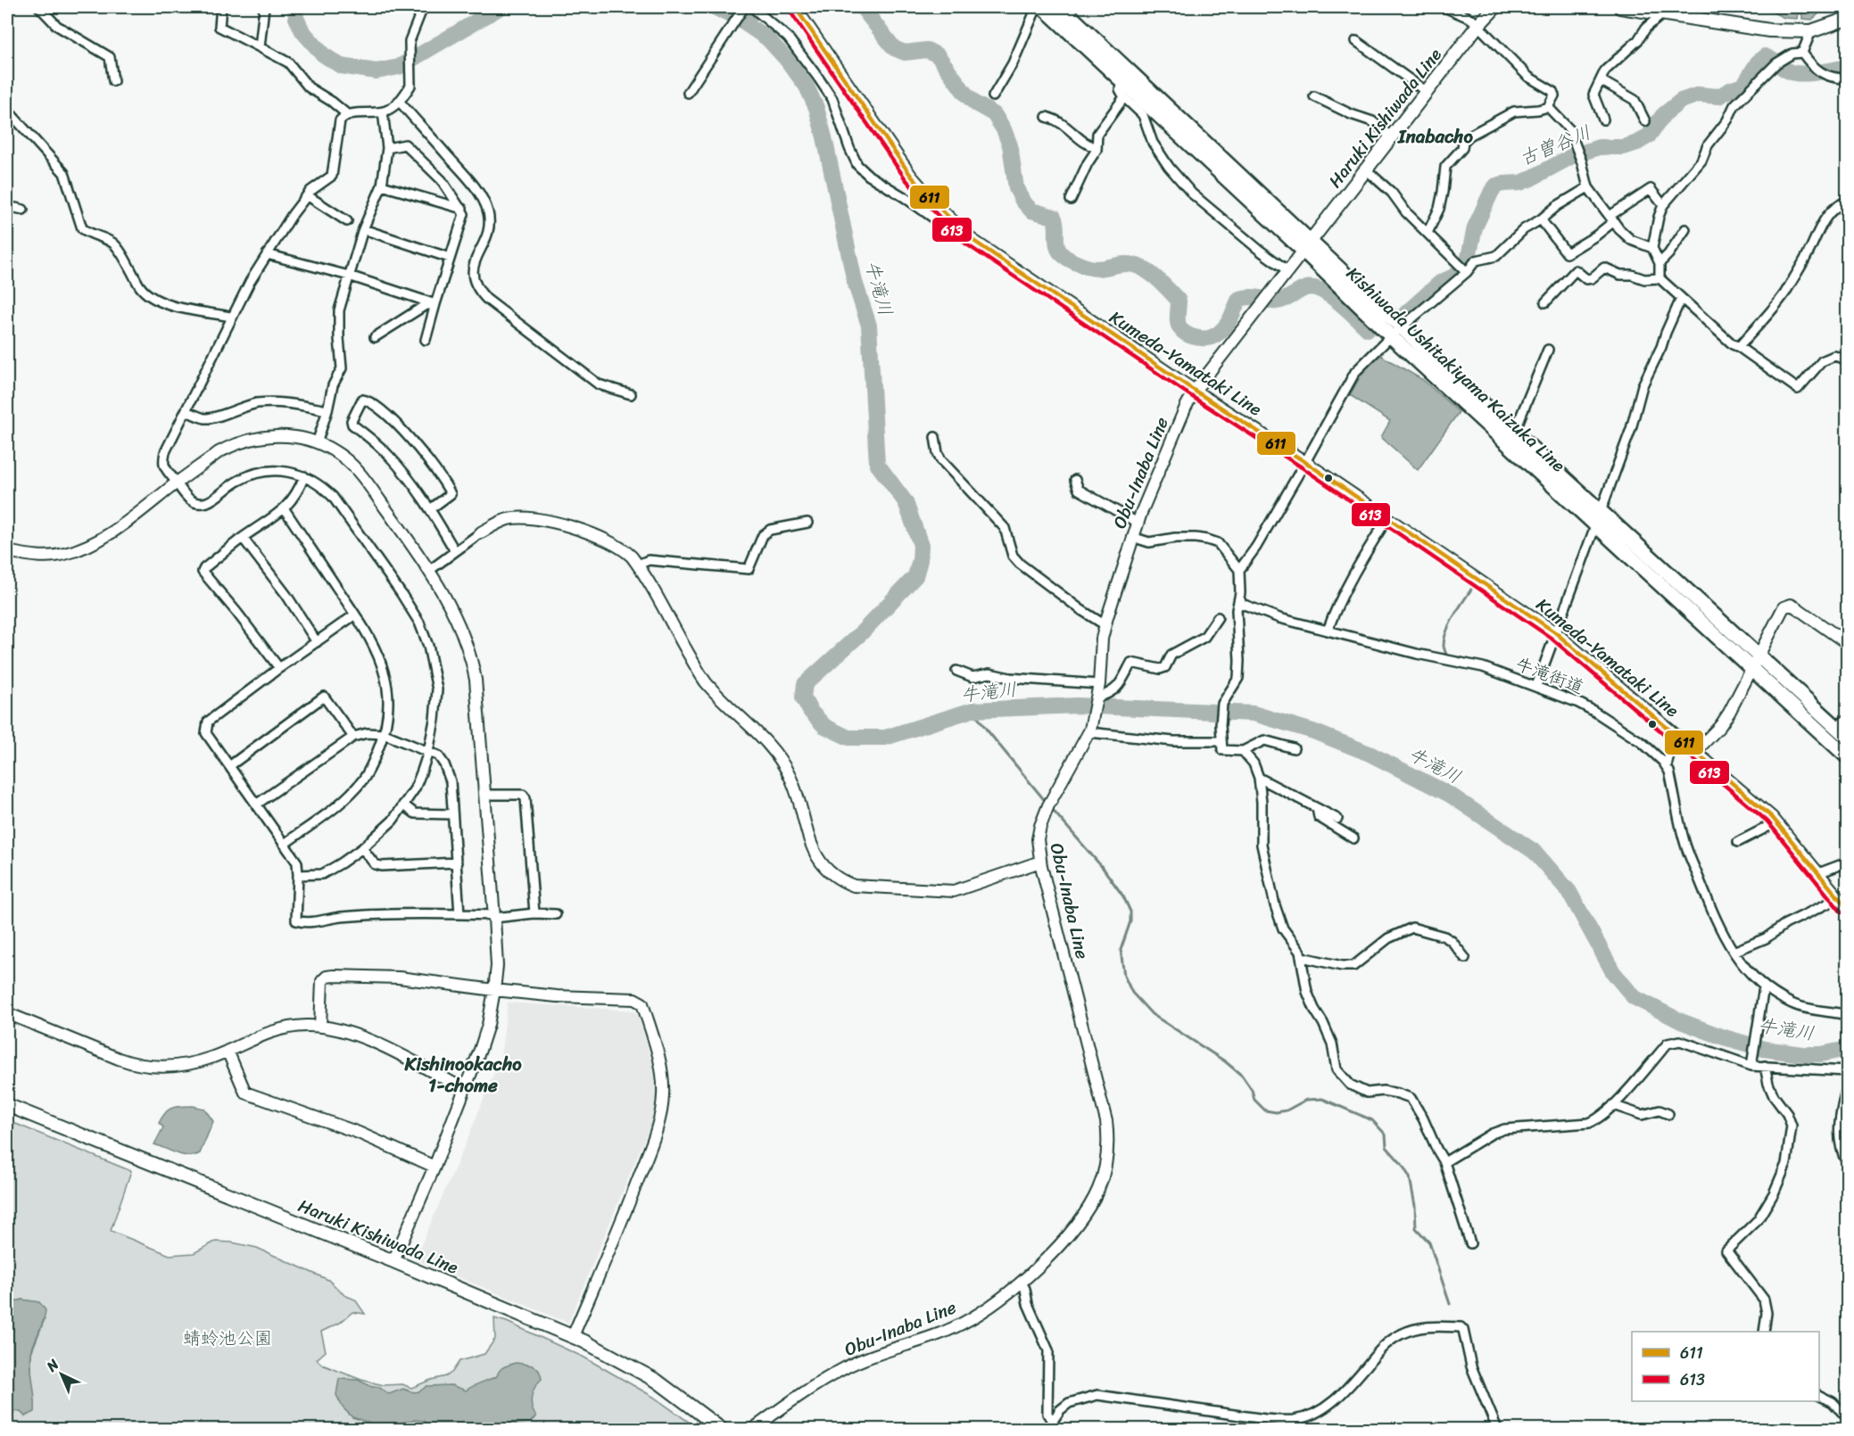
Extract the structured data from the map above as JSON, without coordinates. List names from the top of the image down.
{
  "streets": {
    "main road": ["Haruki Kishiwada Line", "Kishiwada Ushitakiyama Kaizuka Line"],
    "street": ["Kumeda-Yamataki Line", "Obu-Inaba Line", "牛滝街道"]
  },
  "crossings": [
    ["Haruki Kishiwada Line", "Kishiwada Ushitakiyama Kaizuka Line"],
    ["Haruki Kishiwada Line", "Obu-Inaba Line"],
    ["Kumeda-Yamataki Line", "Obu-Inaba Line"],
    ["Kishiwada Ushitakiyama Kaizuka Line", "Obu-Inaba Line"]
  ],
  "districts": ["Inabacho", "Kishinookacho 1-chome"],
  "water": ["古曽谷川", "牛滝川"],
  "parks": ["蜻蛉池公園"],
  "lines": ["transit line 611", "transit line 613"],
  "legend": ["611", "613"],
  "north": "top left"
}
